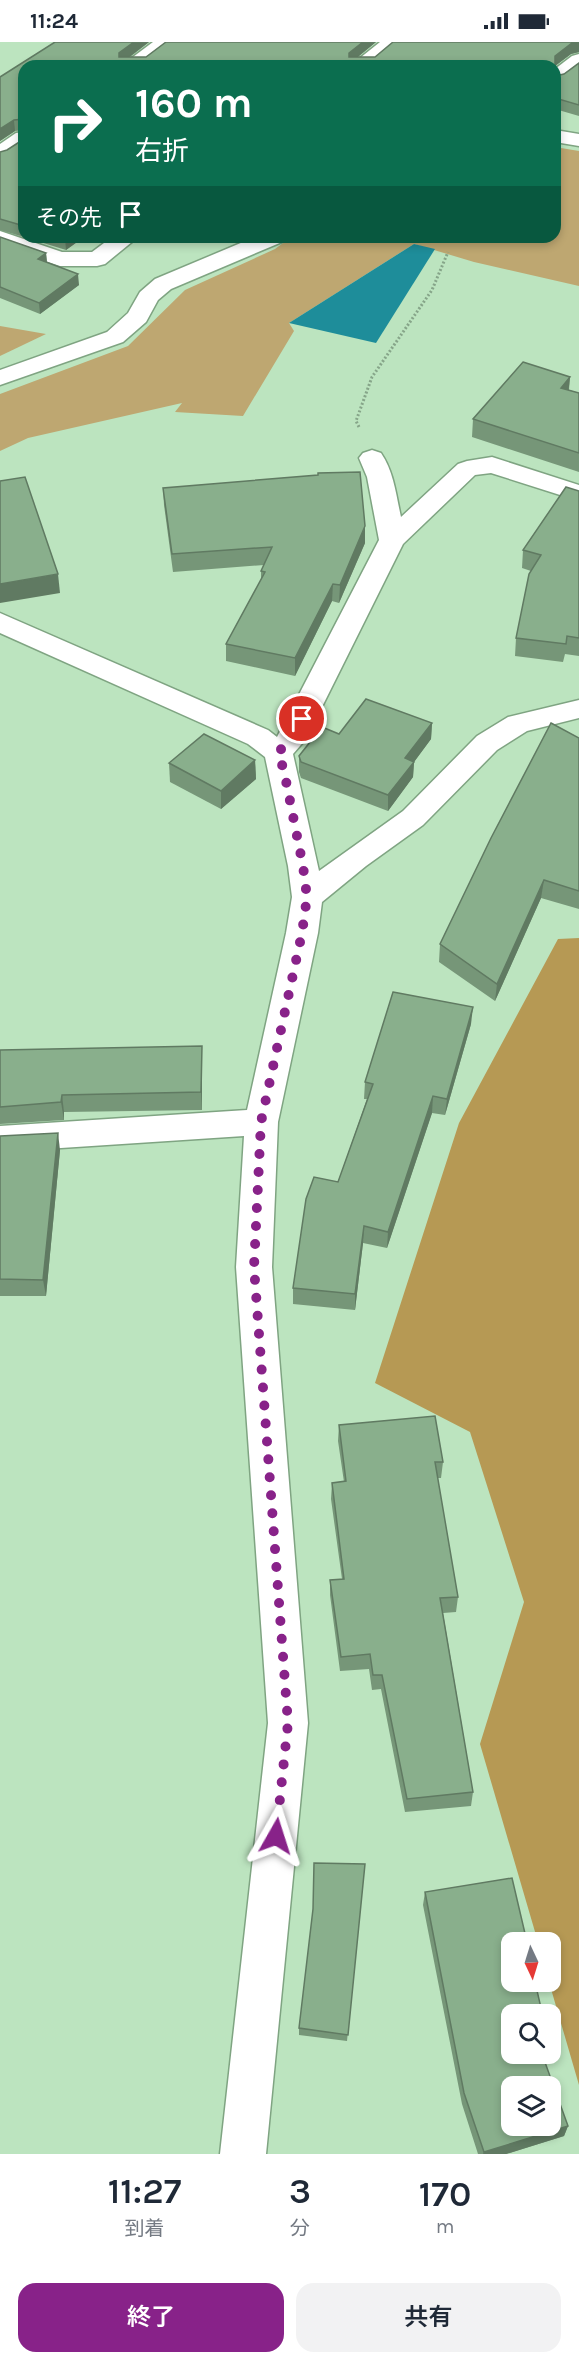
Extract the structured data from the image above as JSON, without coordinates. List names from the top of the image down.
{
  "north": "bottom",
  "page": {
    "status": "11:24",
    "turn": ["160 m", "右折"],
    "then": "その先",
    "eta": [
      "11:27",
      "到着",
      "3",
      "分",
      "170",
      "m"
    ],
    "buttons": ["終了", "共有"]
  }
}
